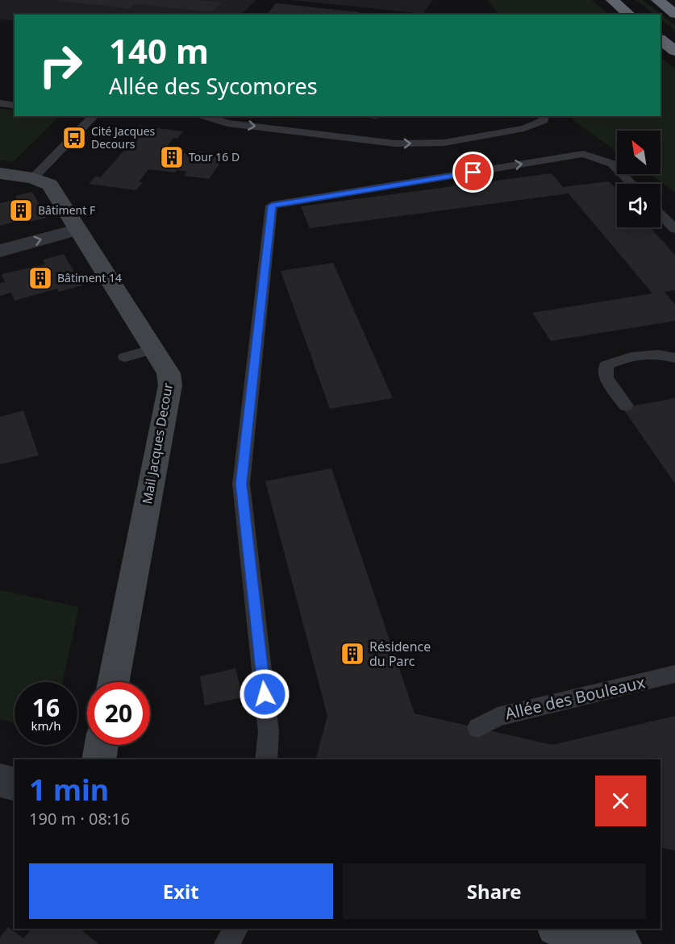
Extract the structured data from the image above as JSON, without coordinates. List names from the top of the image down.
{
  "streets": {
    "street": ["Mail Jacques Decour"],
    "lane": ["Allée des Bouleaux"]
  },
  "places": {
    "bus stop": ["Cité Jacques Decours"],
    "building": [
      "Tour 16 D",
      "Bâtiment F",
      "Bâtiment 14",
      "Résidence du Parc"
    ]
  },
  "north": "top left",
  "page": {
    "turn": ["140 m", "Allée des Sycomores"],
    "speed": "16 km/h",
    "limit": "20",
    "heading": ["1 min", "190 m · 08:16"],
    "buttons": ["Exit", "Share"]
  }
}
